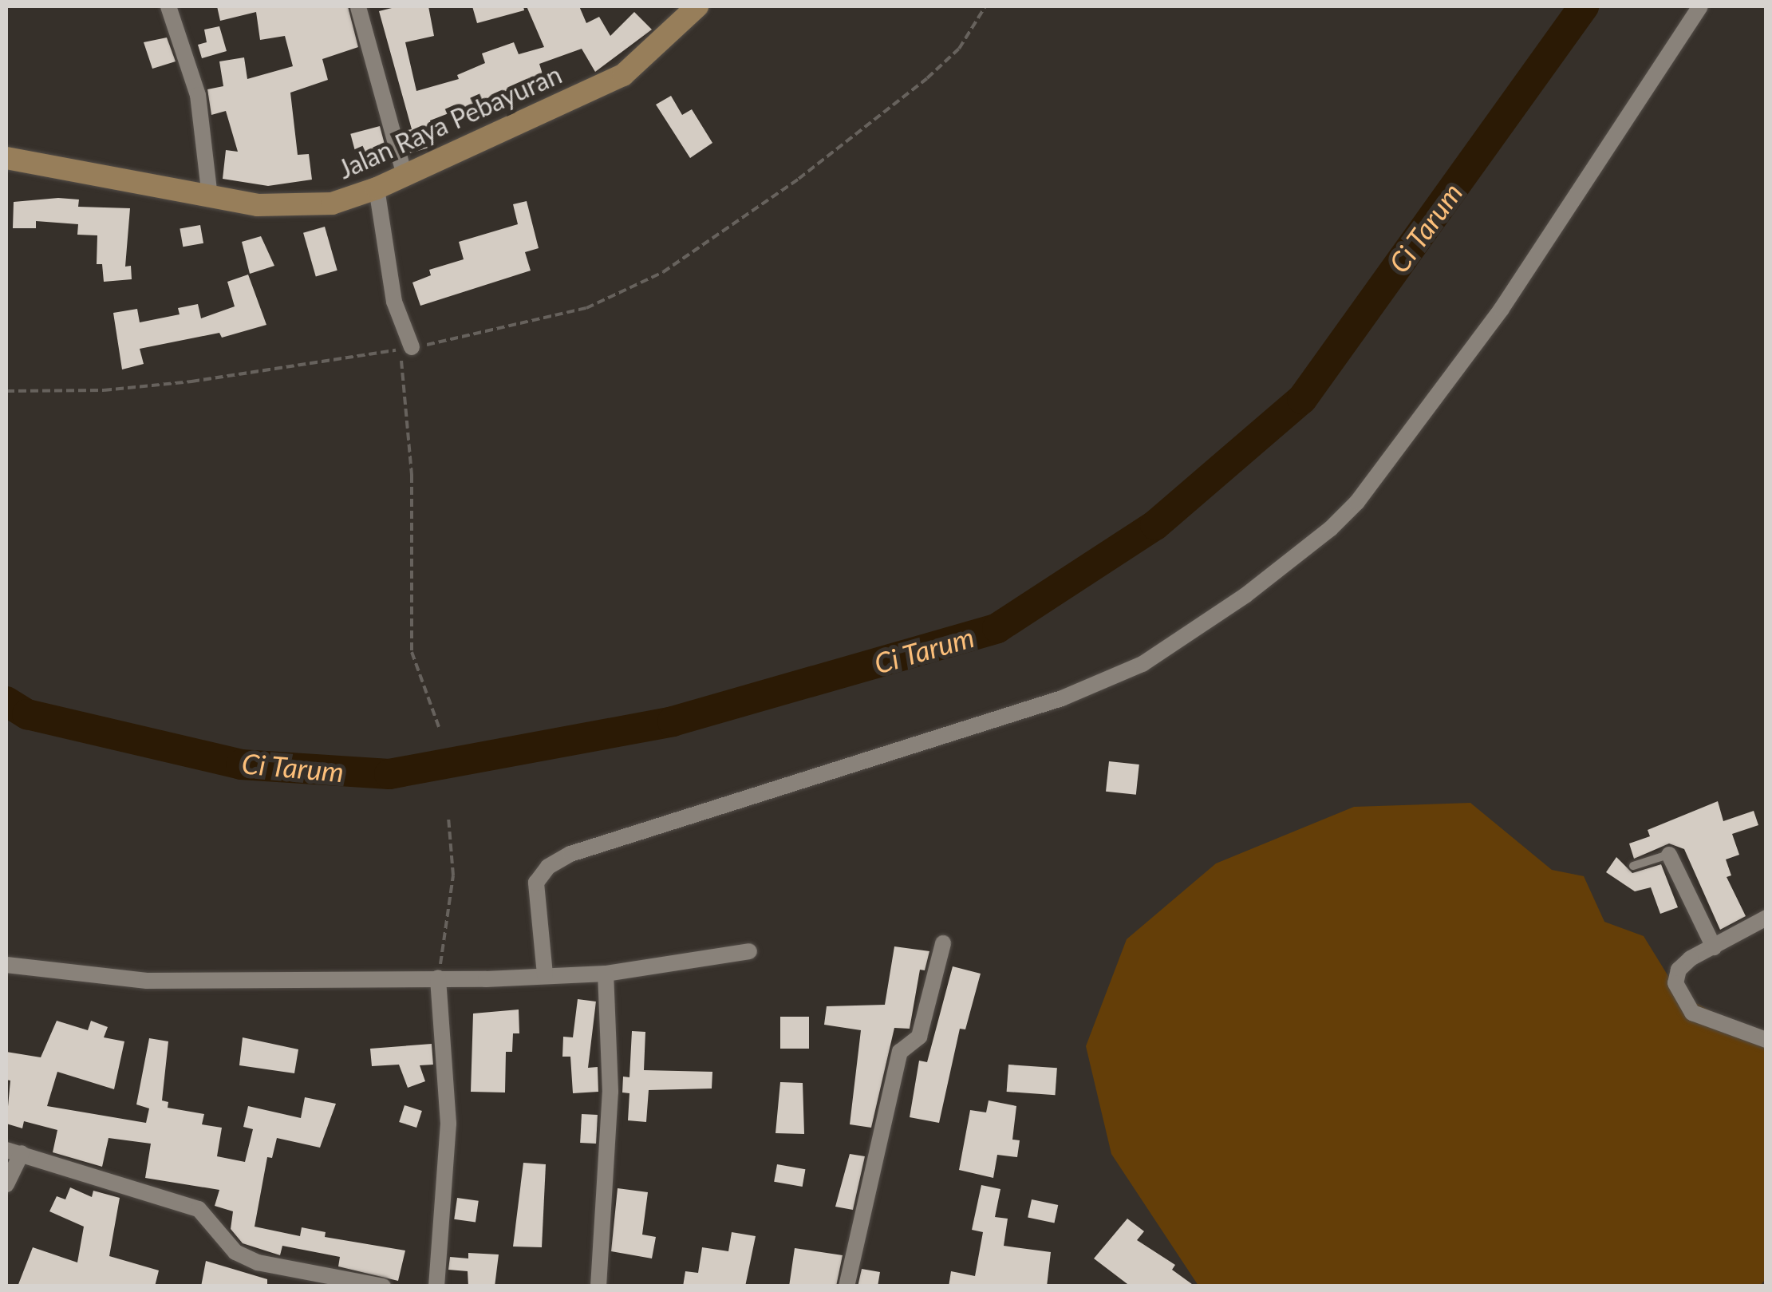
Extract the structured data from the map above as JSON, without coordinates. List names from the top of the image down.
{
  "streets": {
    "main road": ["Jalan Raya Pebayuran"]
  },
  "water": ["Ci Tarum"]
}
